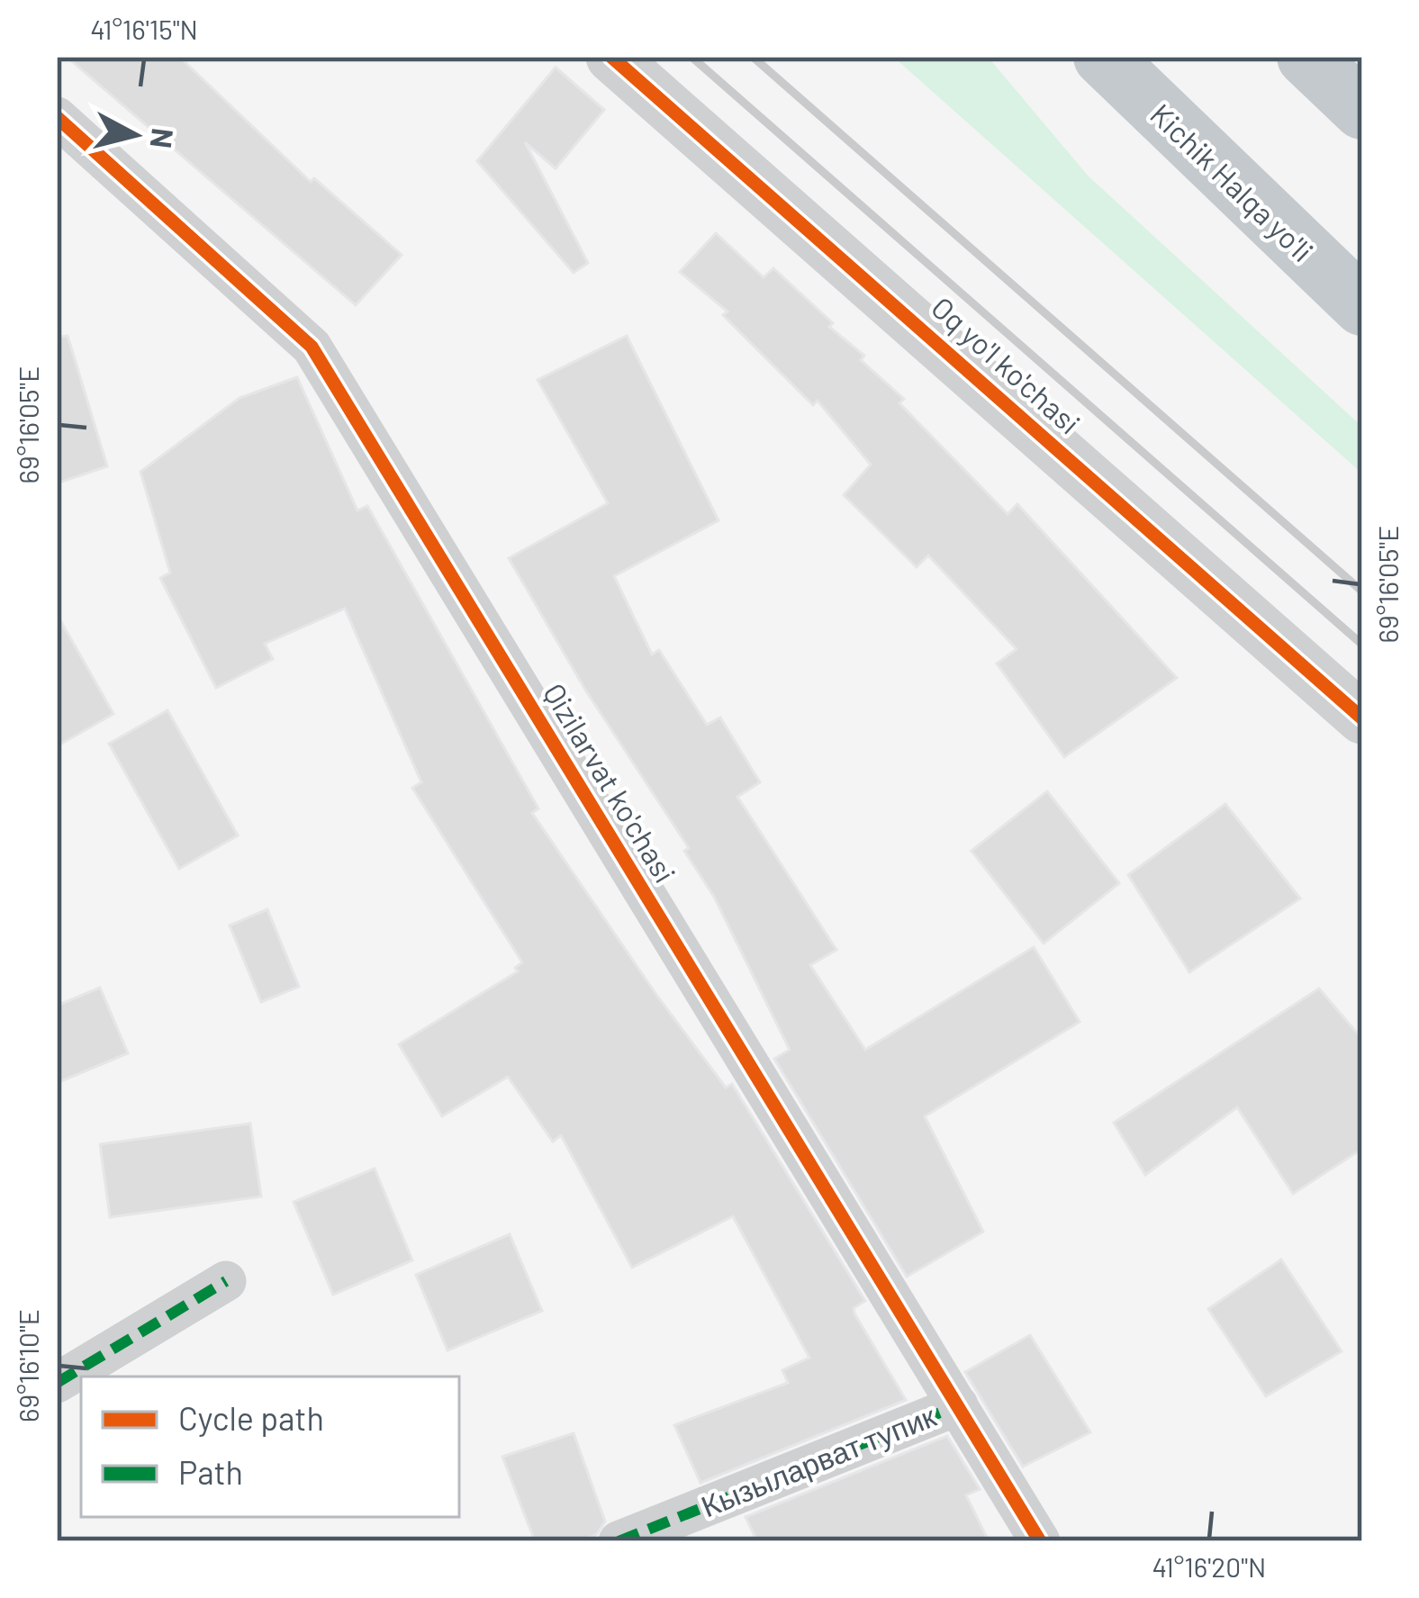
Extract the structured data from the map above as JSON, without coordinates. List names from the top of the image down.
{
  "streets": {
    "highway": ["Kichik Halqa yo'li"],
    "street": ["Oq yo'l ko'chasi", "Qizilarvat ko'chasi", "Кызыларват тупик"]
  },
  "crossings": [
    ["Qizilarvat ko'chasi", "Кызыларват тупик"]
  ],
  "legend": ["Cycle path", "Path"],
  "north": "right",
  "coordinates": [
    "41°16'15\"N",
    "69°16'05\"E",
    "69°16'10\"E",
    "41°16'20\"N"
  ]
}
